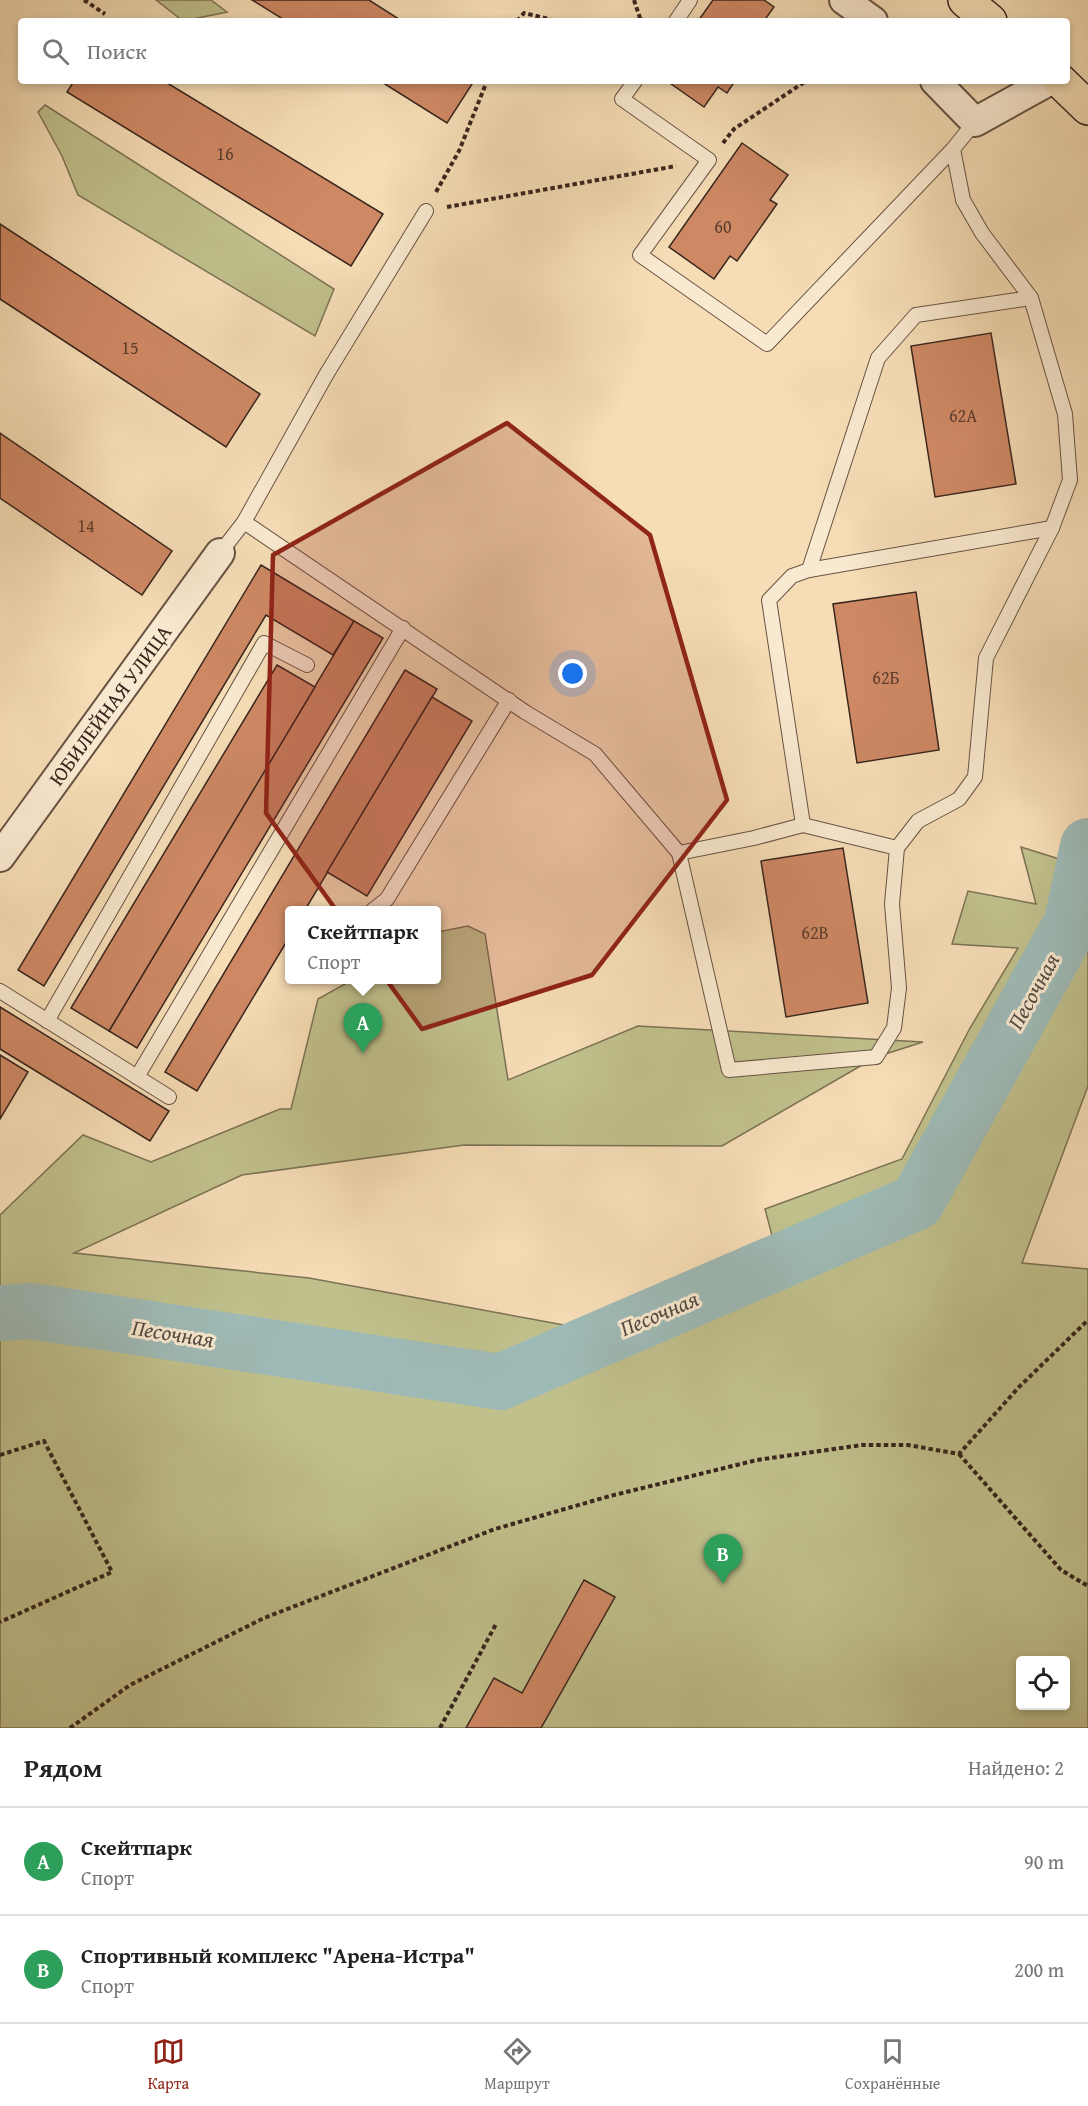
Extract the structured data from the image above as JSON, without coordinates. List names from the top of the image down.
{
  "streets": {
    "street": ["ЮБИЛЕЙНАЯ УЛИЦА"]
  },
  "water": ["Песочная"],
  "house_numbers": [
    "16",
    "60",
    "15",
    "62А",
    "14",
    "62Б",
    "62В"
  ],
  "page": {
    "search": "Поиск",
    "popup": ["Скейтпарк", "Спорт"],
    "pins": ["A", "B"],
    "heading": ["Рядом", "Найдено: 2"],
    "list": [
      {
        "mark": "A",
        "name": "Скейтпарк",
        "note": "Спорт",
        "value": "90 m"
      },
      {
        "mark": "B",
        "name": "Спортивный комплекс \"Арена-Истра\"",
        "note": "Спорт",
        "value": "200 m"
      }
    ],
    "nav": ["Карта", "Маршрут", "Сохранённые"]
  }
}
